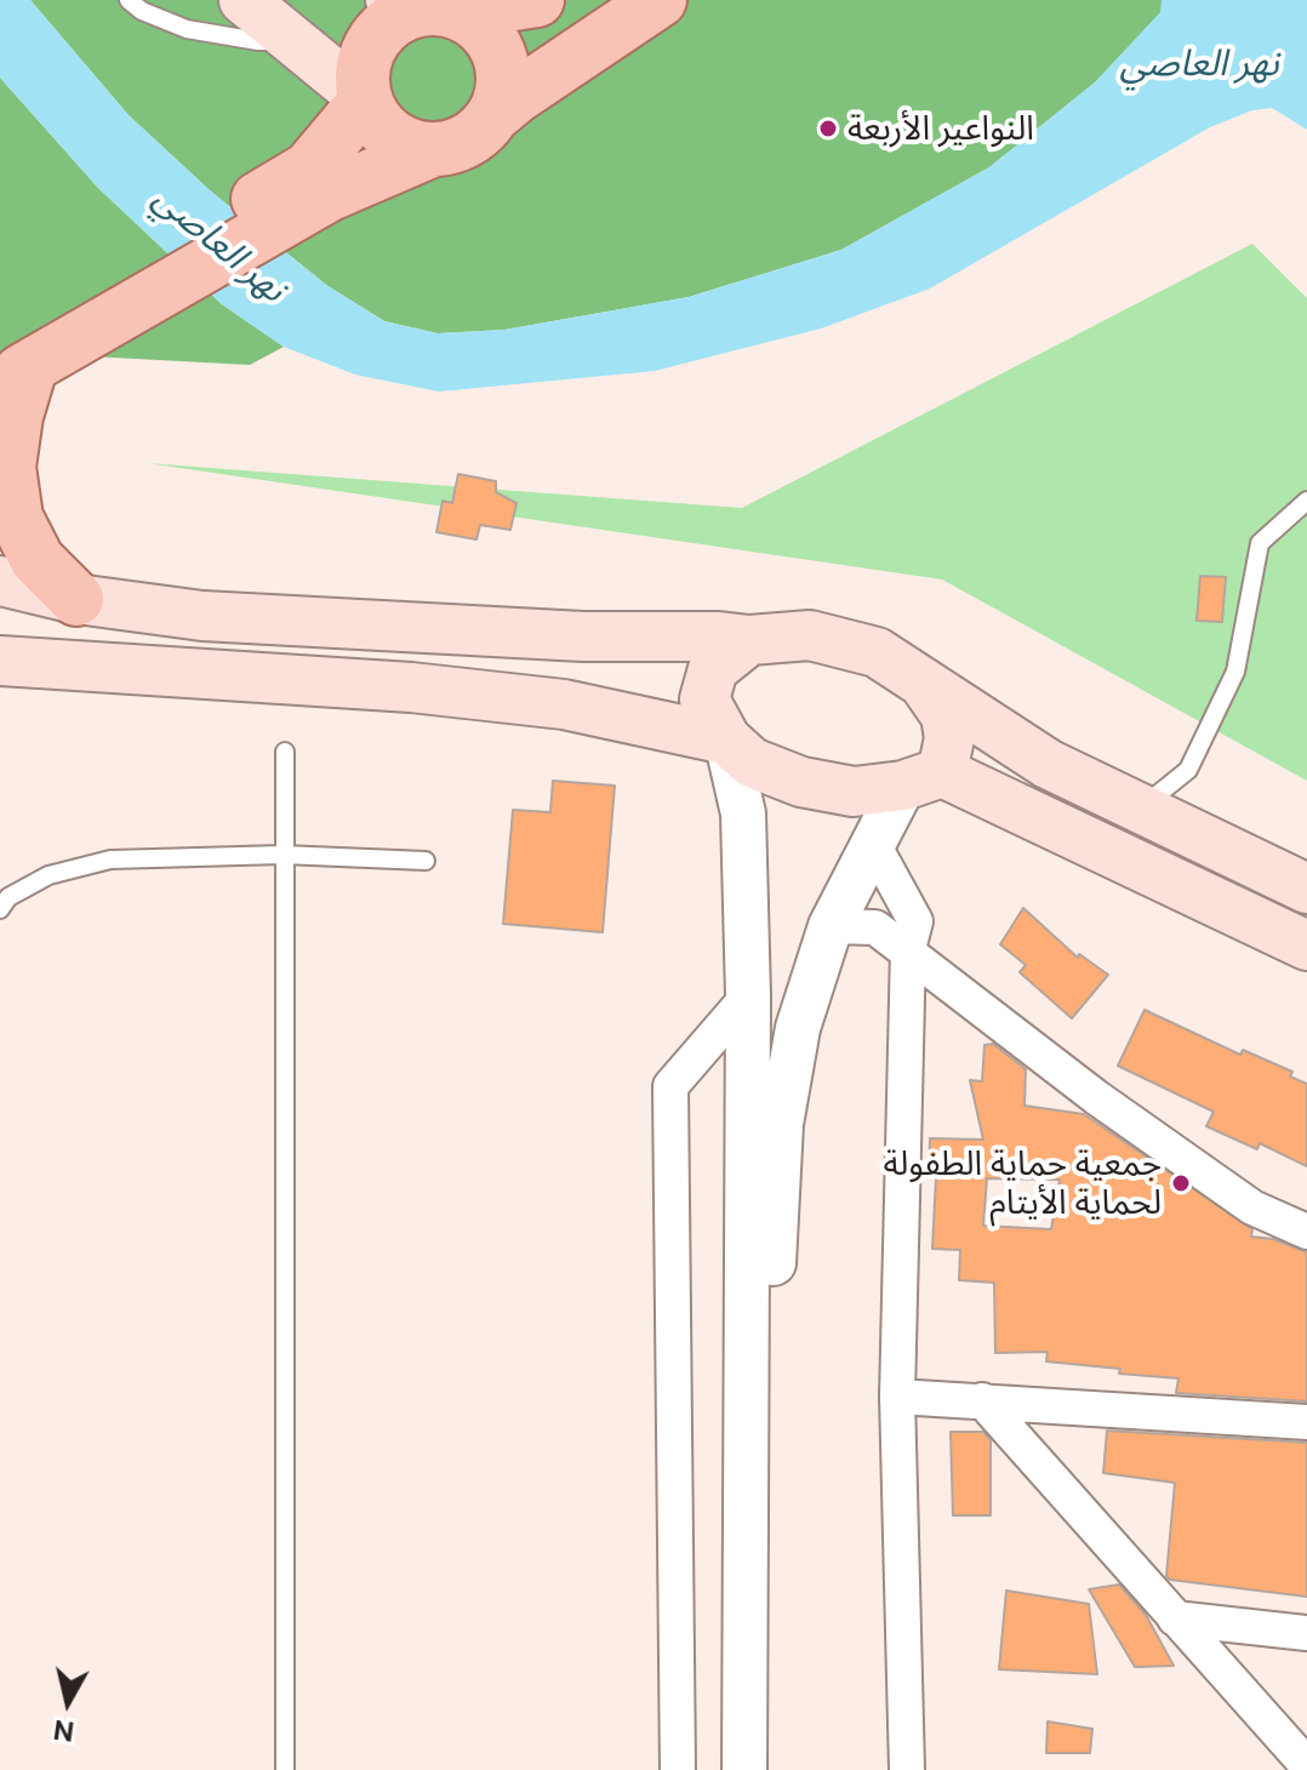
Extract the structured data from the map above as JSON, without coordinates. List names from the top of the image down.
{
  "water": ["نهر العاصي"],
  "places": ["النواعير الأربعة", "جمعية حماية الطفولة لحماية الأيتام"],
  "north": "bottom"
}
